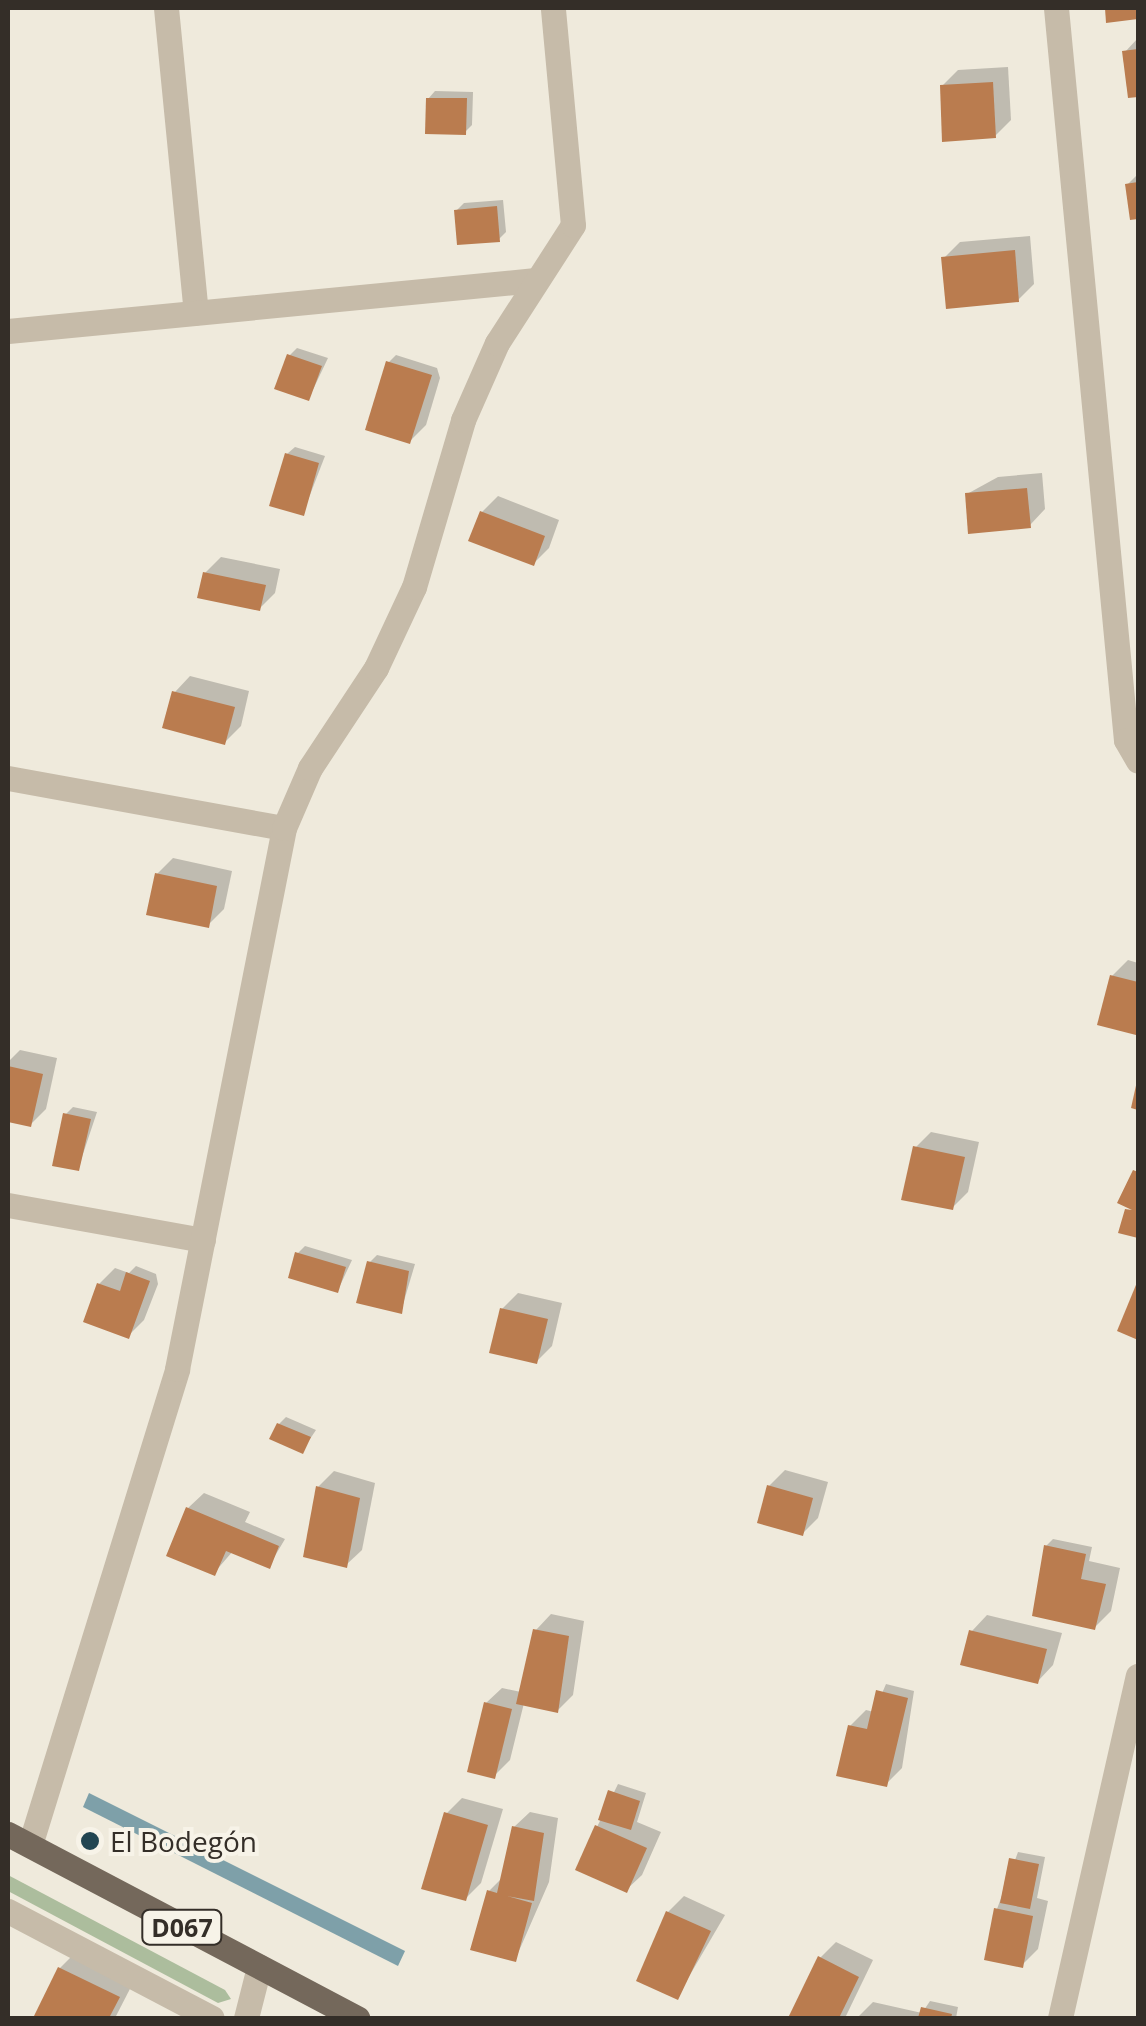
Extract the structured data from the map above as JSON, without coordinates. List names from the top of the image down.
{
  "streets": {
    "main road": ["D067"]
  },
  "places": ["El Bodegón"]
}
